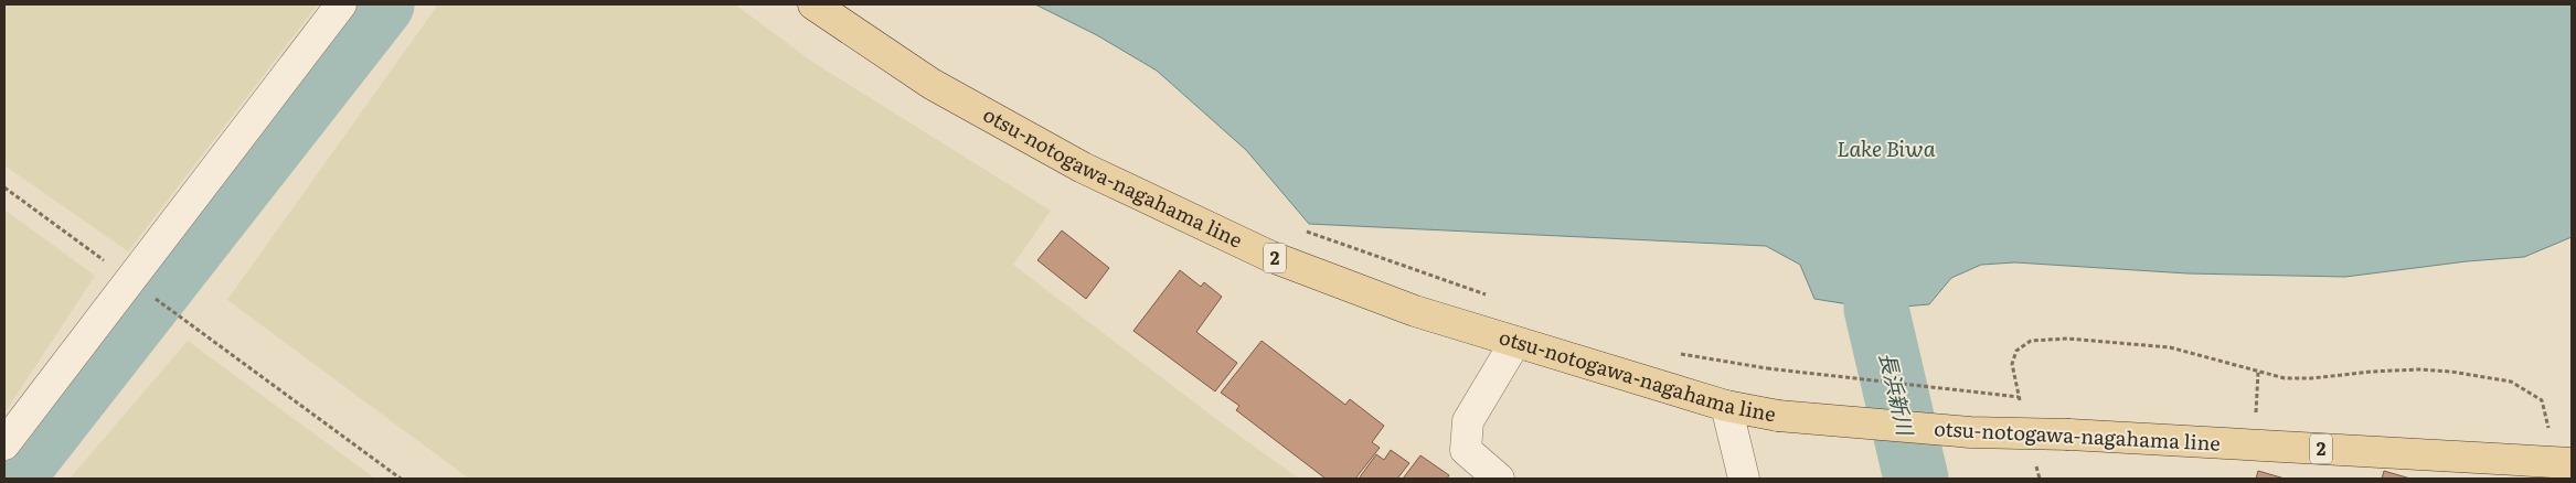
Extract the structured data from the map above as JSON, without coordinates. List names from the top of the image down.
{
  "streets": {
    "main road": ["otsu-notogawa-nagahama line", "2"]
  },
  "water": ["Lake Biwa", "長浜新川"]
}
